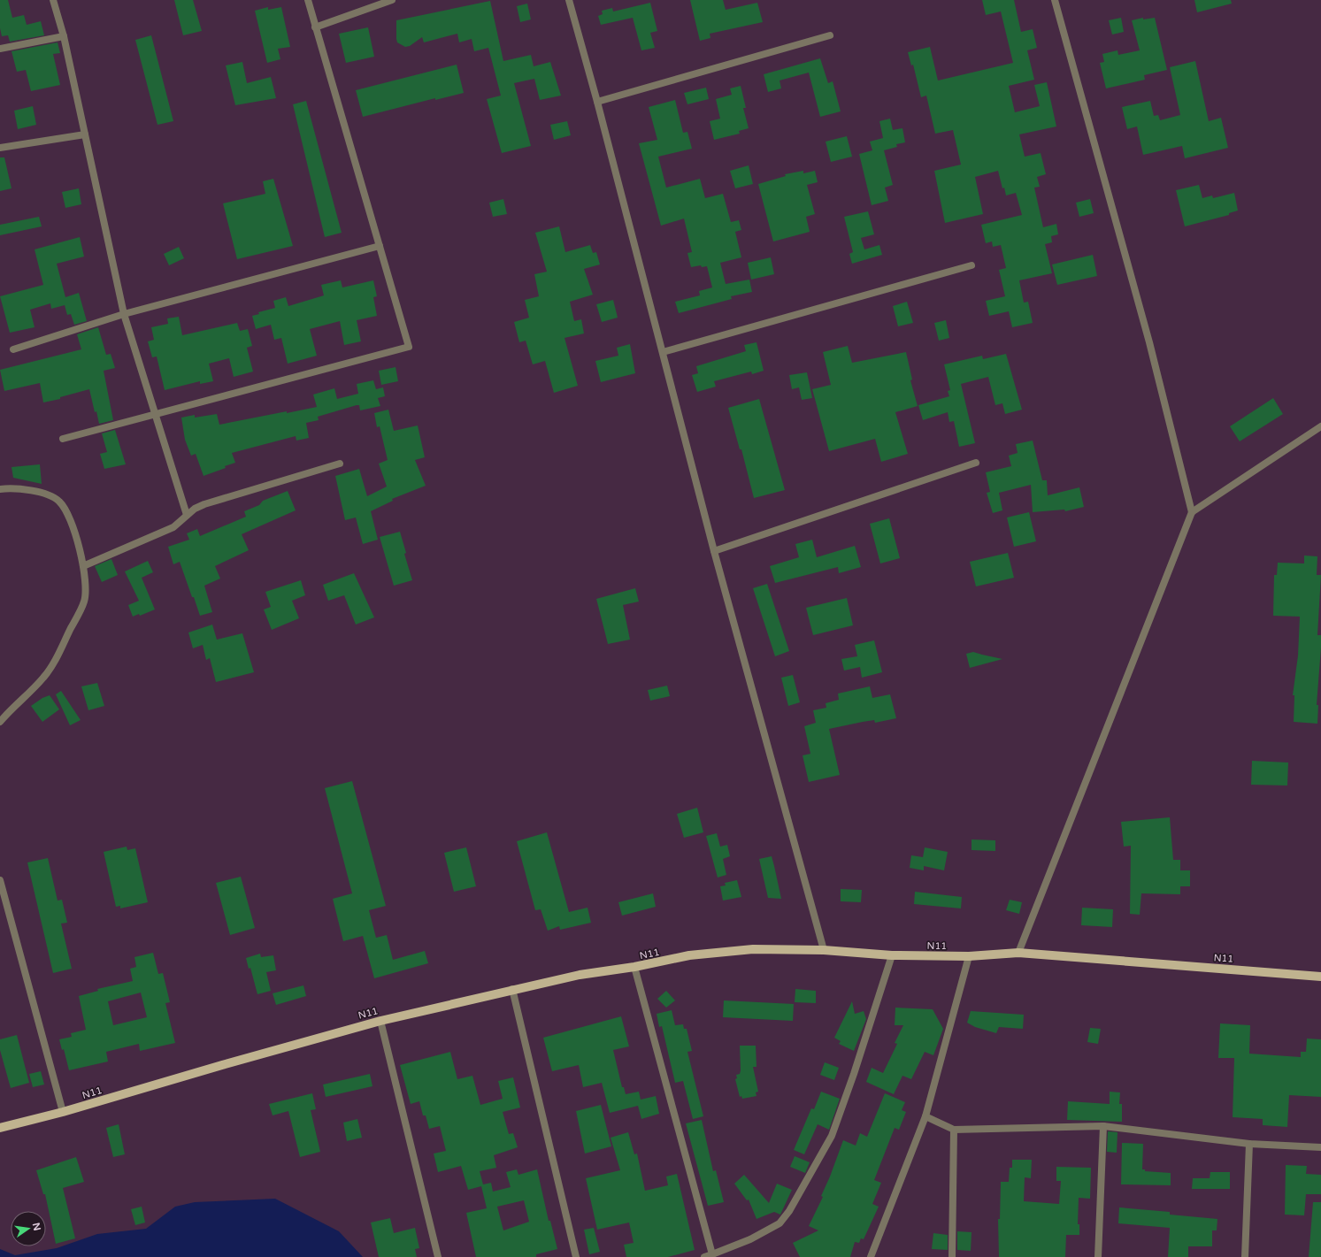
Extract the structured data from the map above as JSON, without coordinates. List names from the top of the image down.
{
  "streets": {
    "main road": ["N11"]
  },
  "north": "right"
}
